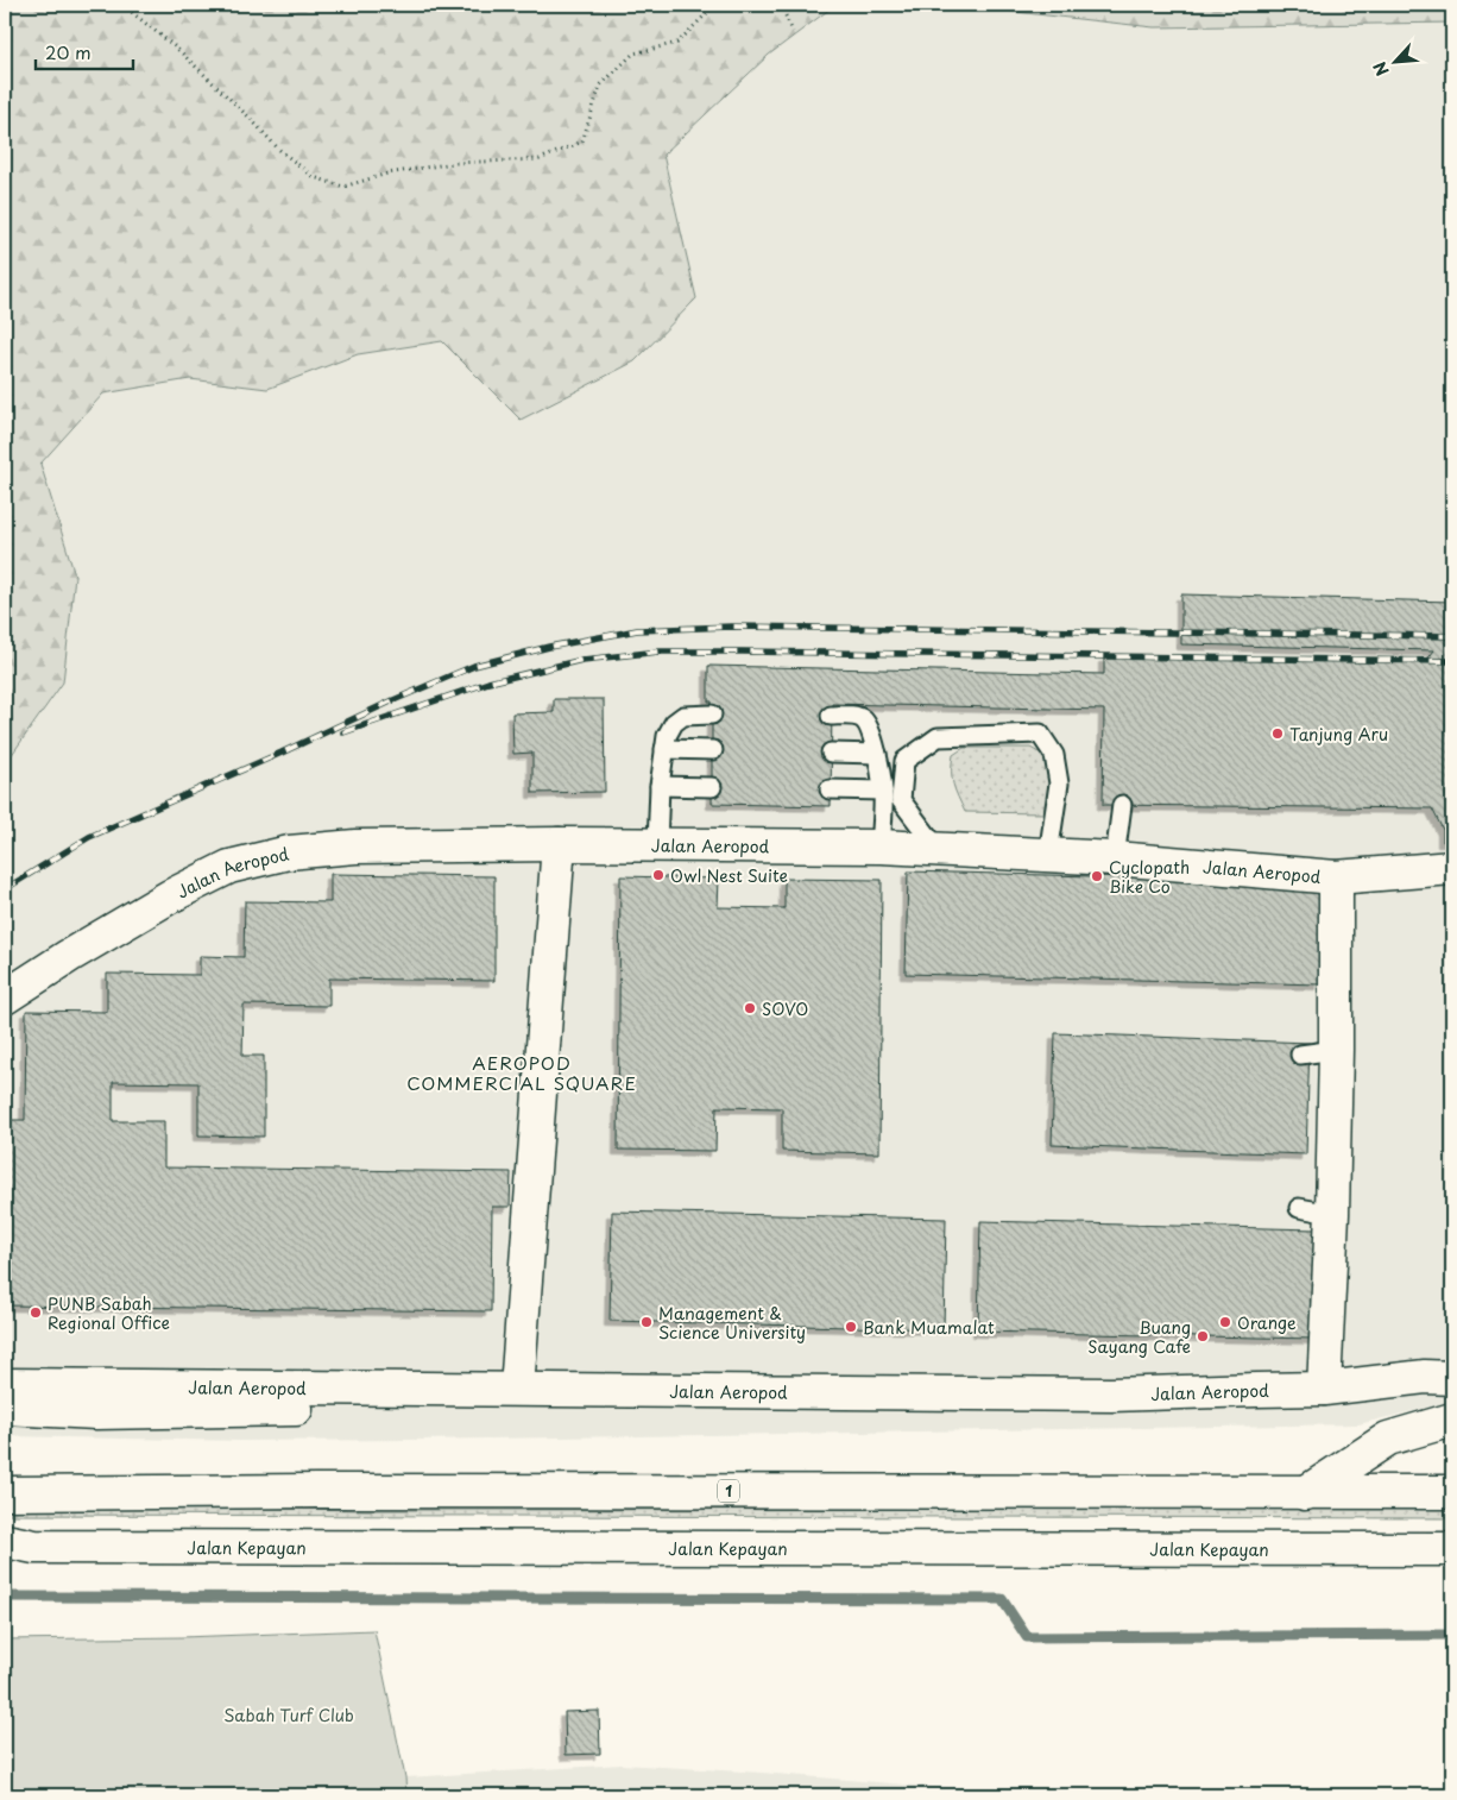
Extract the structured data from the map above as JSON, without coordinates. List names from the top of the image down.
{
  "streets": {
    "main road": ["Jalan Aeropod", "1", "Jalan Kepayan"]
  },
  "districts": ["AEROPOD COMMERCIAL SQUARE"],
  "parks": ["Sabah Turf Club"],
  "places": [
    "Tanjung Aru",
    "Owl Nest Suite",
    "Cyclopath Bike Co",
    "SOVO",
    "PUNB Sabah Regional Office",
    "Management & Science University",
    "Orange",
    "Bank Muamalat",
    "Buang Sayang Cafe"
  ],
  "scale_bar": "20 m",
  "north": "bottom left"
}
